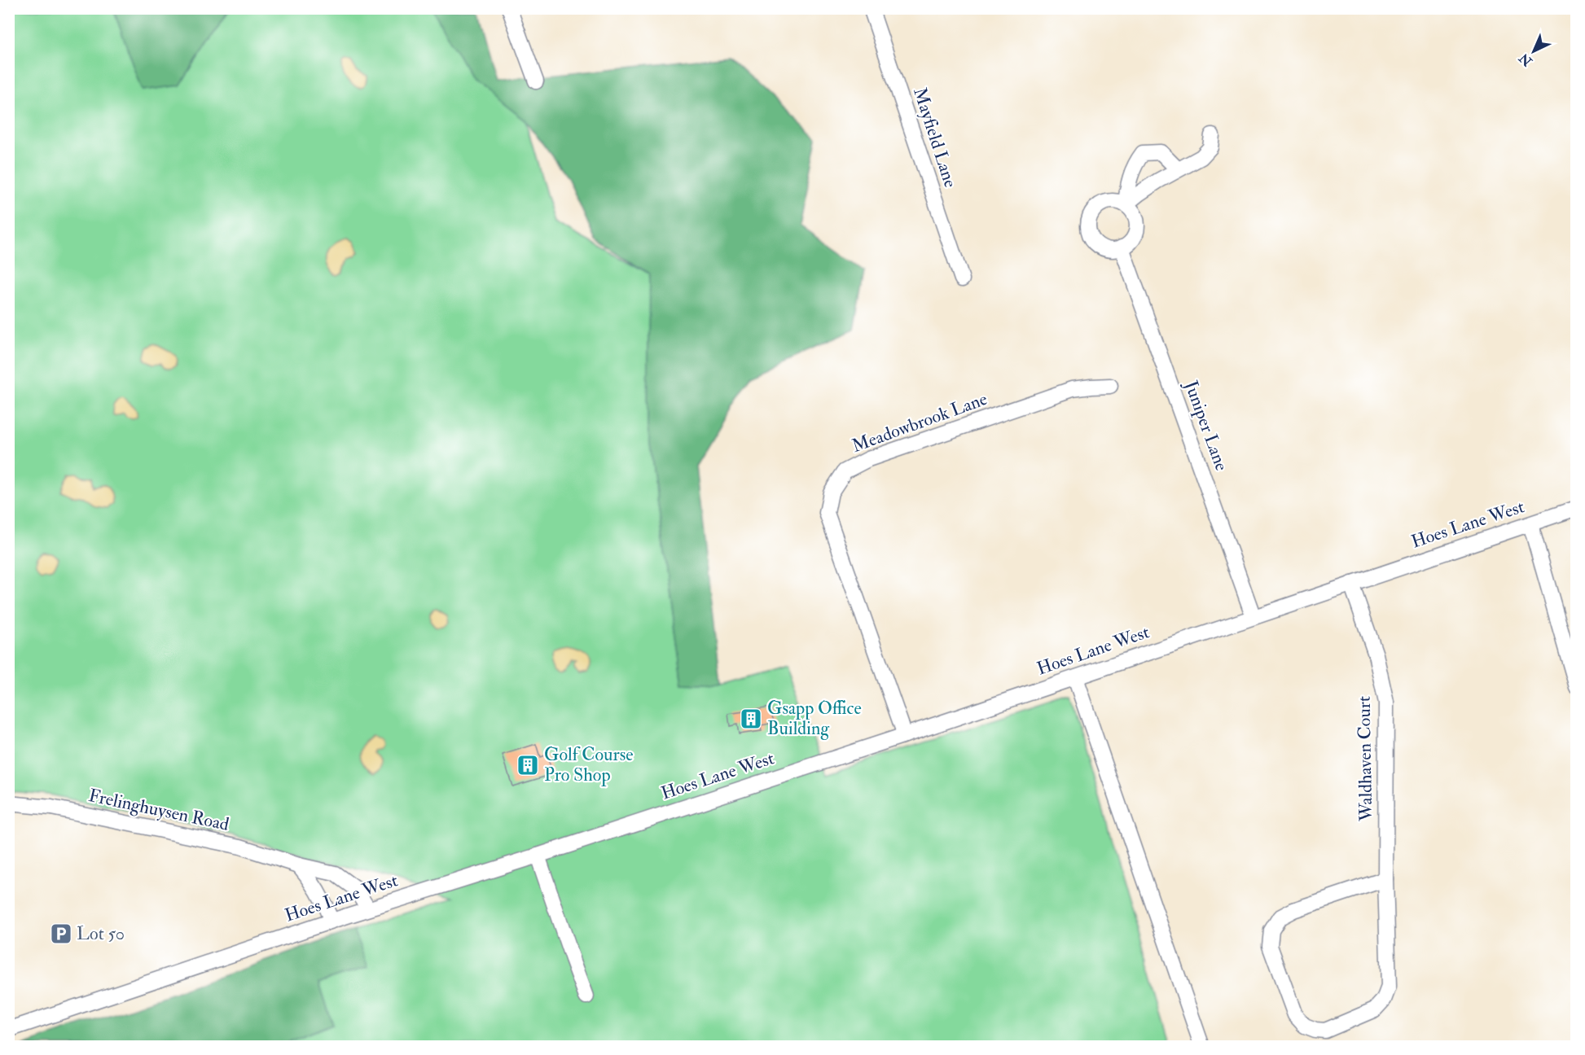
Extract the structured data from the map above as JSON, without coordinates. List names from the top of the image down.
{
  "streets": {
    "street": [
      "Mayfield Lane",
      "Meadowbrook Lane",
      "Juniper Lane",
      "Hoes Lane West",
      "Waldhaven Court",
      "Frelinghuysen Road"
    ]
  },
  "crossings": [
    ["Meadowbrook Lane", "Hoes Lane West"],
    ["Juniper Lane", "Hoes Lane West"],
    ["Hoes Lane West", "Waldhaven Court"],
    ["Hoes Lane West", "Frelinghuysen Road"]
  ],
  "places": {
    "building": ["Gsapp Office Building", "Golf Course Pro Shop"],
    "parking": ["Lot 50"]
  },
  "north": "bottom left"
}
